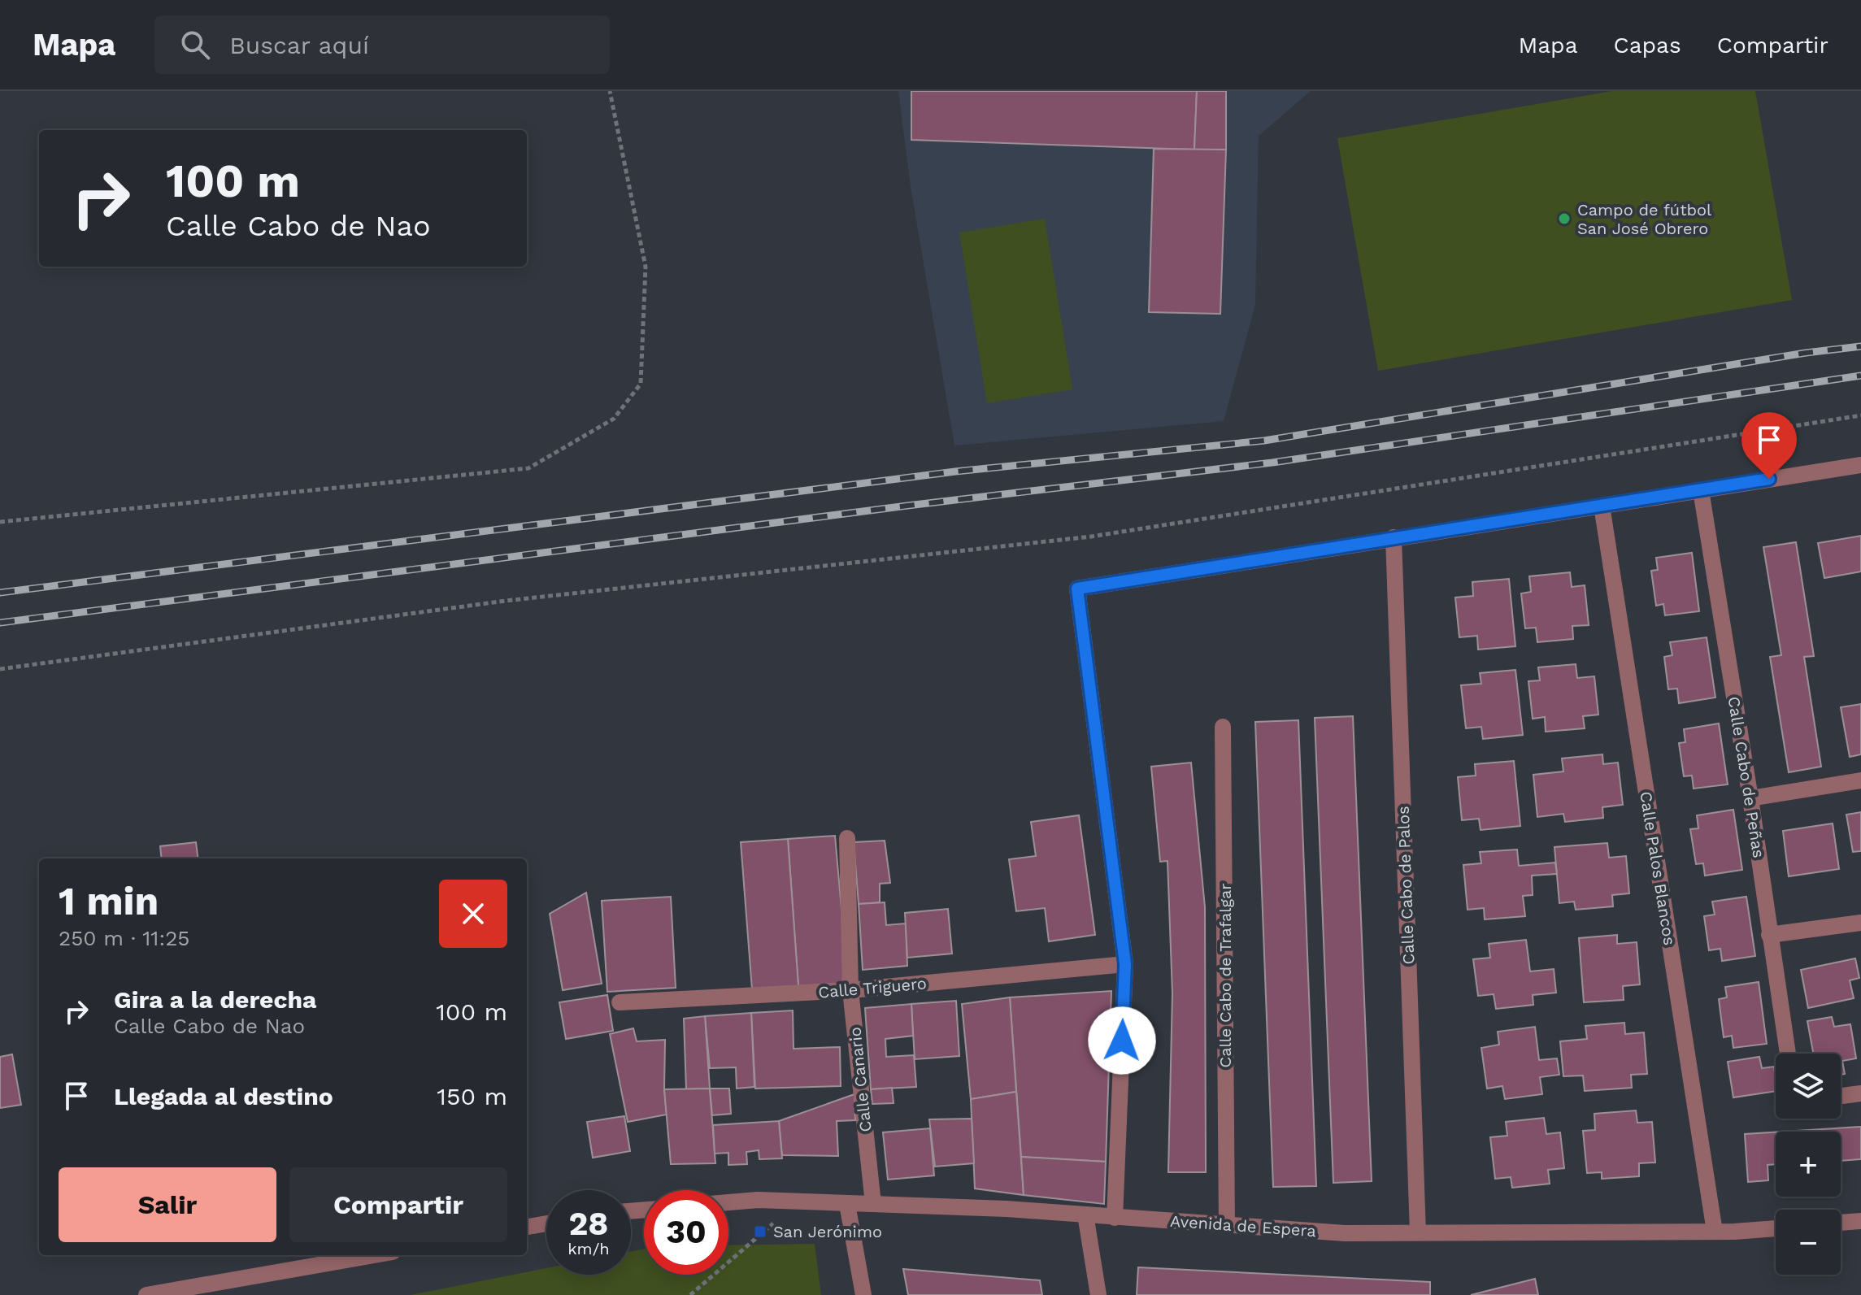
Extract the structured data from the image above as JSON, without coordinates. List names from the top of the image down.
{
  "streets": {
    "street": [
      "Calle Cabo de Peñas",
      "Calle Palos Blancos",
      "Calle Cabo de Palos",
      "Calle Cabo de Trafalgar",
      "Calle Triguero",
      "Calle Canario",
      "Avenida de Espera"
    ]
  },
  "crossings": [
    ["Calle Palos Blancos", "Avenida de Espera"],
    ["Calle Cabo de Palos", "Avenida de Espera"],
    ["Calle Cabo de Trafalgar", "Avenida de Espera"],
    ["Calle Triguero", "Calle Canario"],
    ["Calle Canario", "Avenida de Espera"]
  ],
  "places": {
    "other": ["Campo de fútbol San José Obrero"],
    "transit": ["San Jerónimo"]
  },
  "page": {
    "header": "Mapa",
    "search": "Buscar aquí",
    "nav": ["Mapa", "Capas", "Compartir"],
    "turn": ["100 m", "Calle Cabo de Nao"],
    "heading": ["1 min", "250 m · 11:25"],
    "list": [
      {
        "name": "Gira a la derecha",
        "note": "Calle Cabo de Nao",
        "value": "100 m"
      },
      {
        "name": "Llegada al destino",
        "value": "150 m"
      }
    ],
    "map_buttons": ["+", "−"],
    "buttons": ["Salir", "Compartir"],
    "speed": "28 km/h",
    "limit": "30"
  }
}
